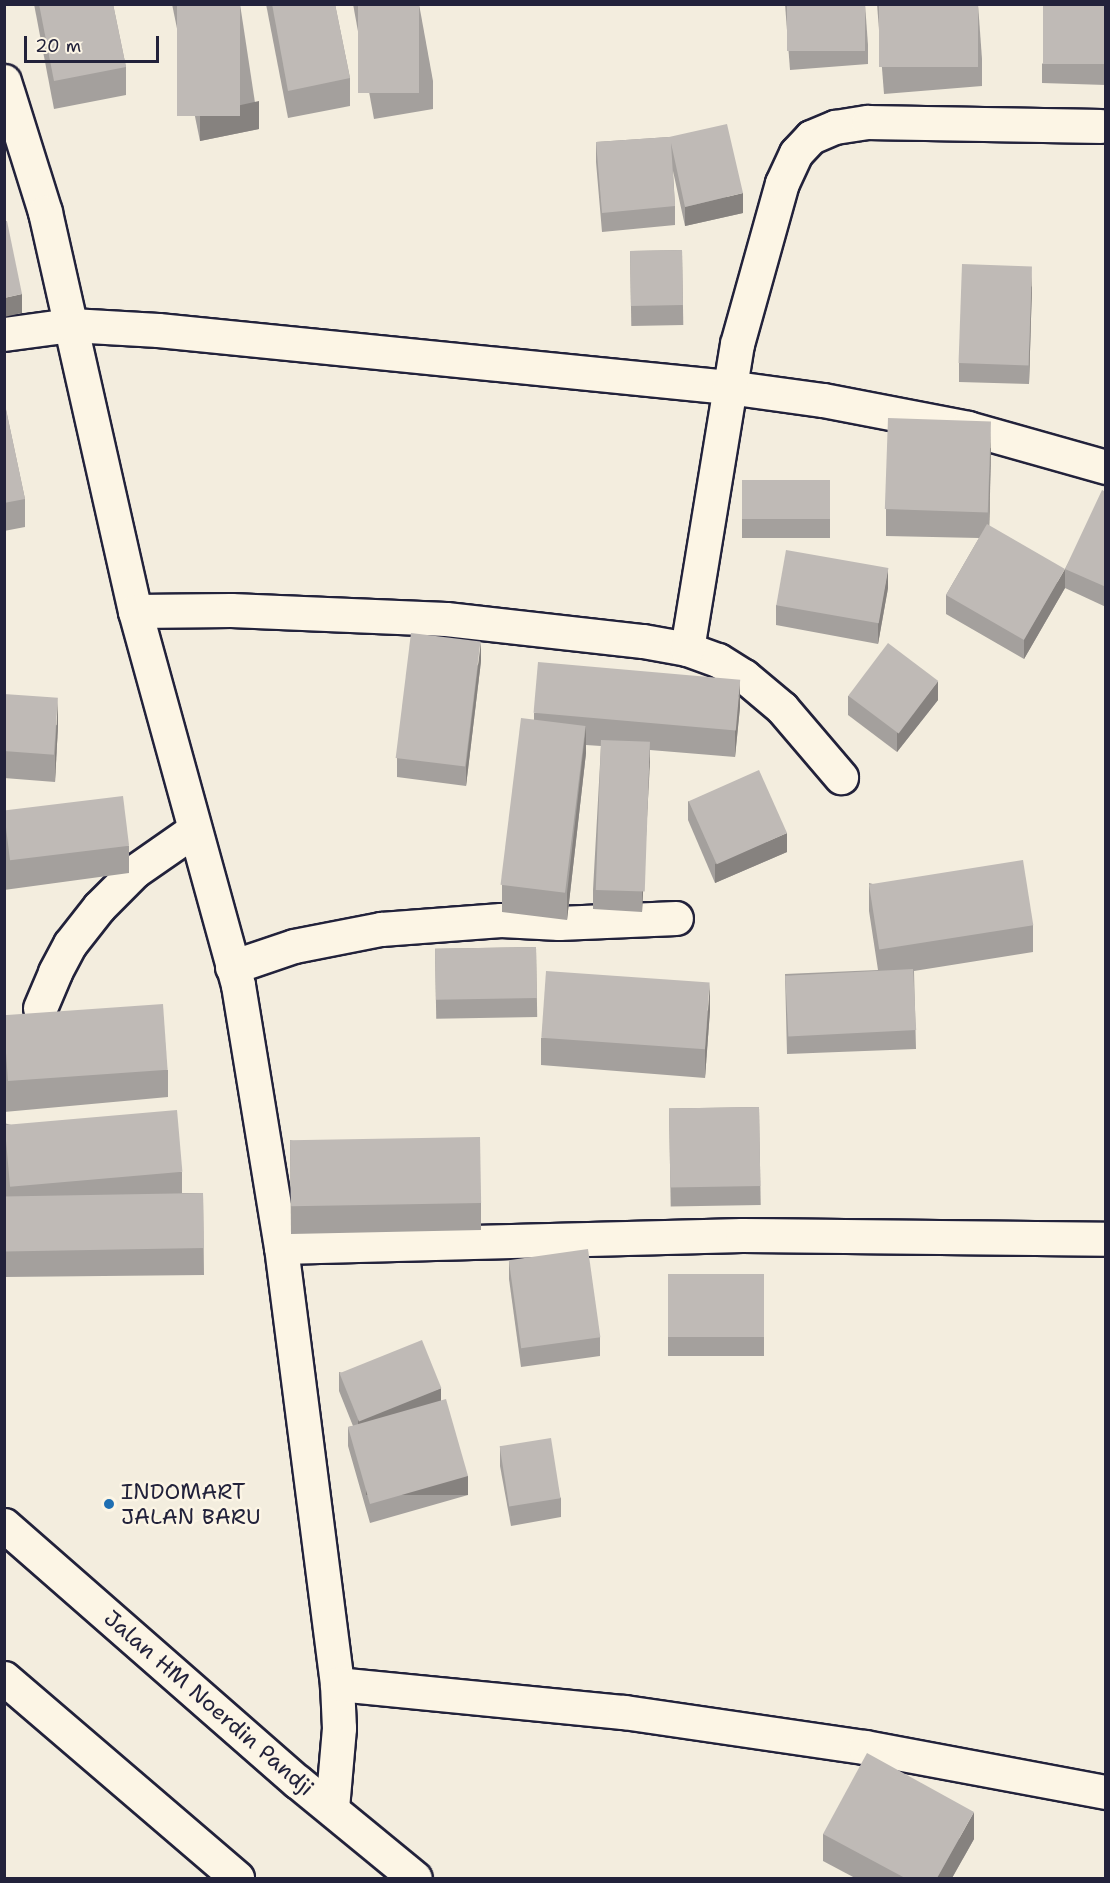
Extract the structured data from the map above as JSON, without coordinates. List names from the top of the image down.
{
  "streets": {
    "street": ["Jalan HM Noerdin Pandji"]
  },
  "places": ["INDOMART JALAN BARU"],
  "scale_bar": "20 m"
}
